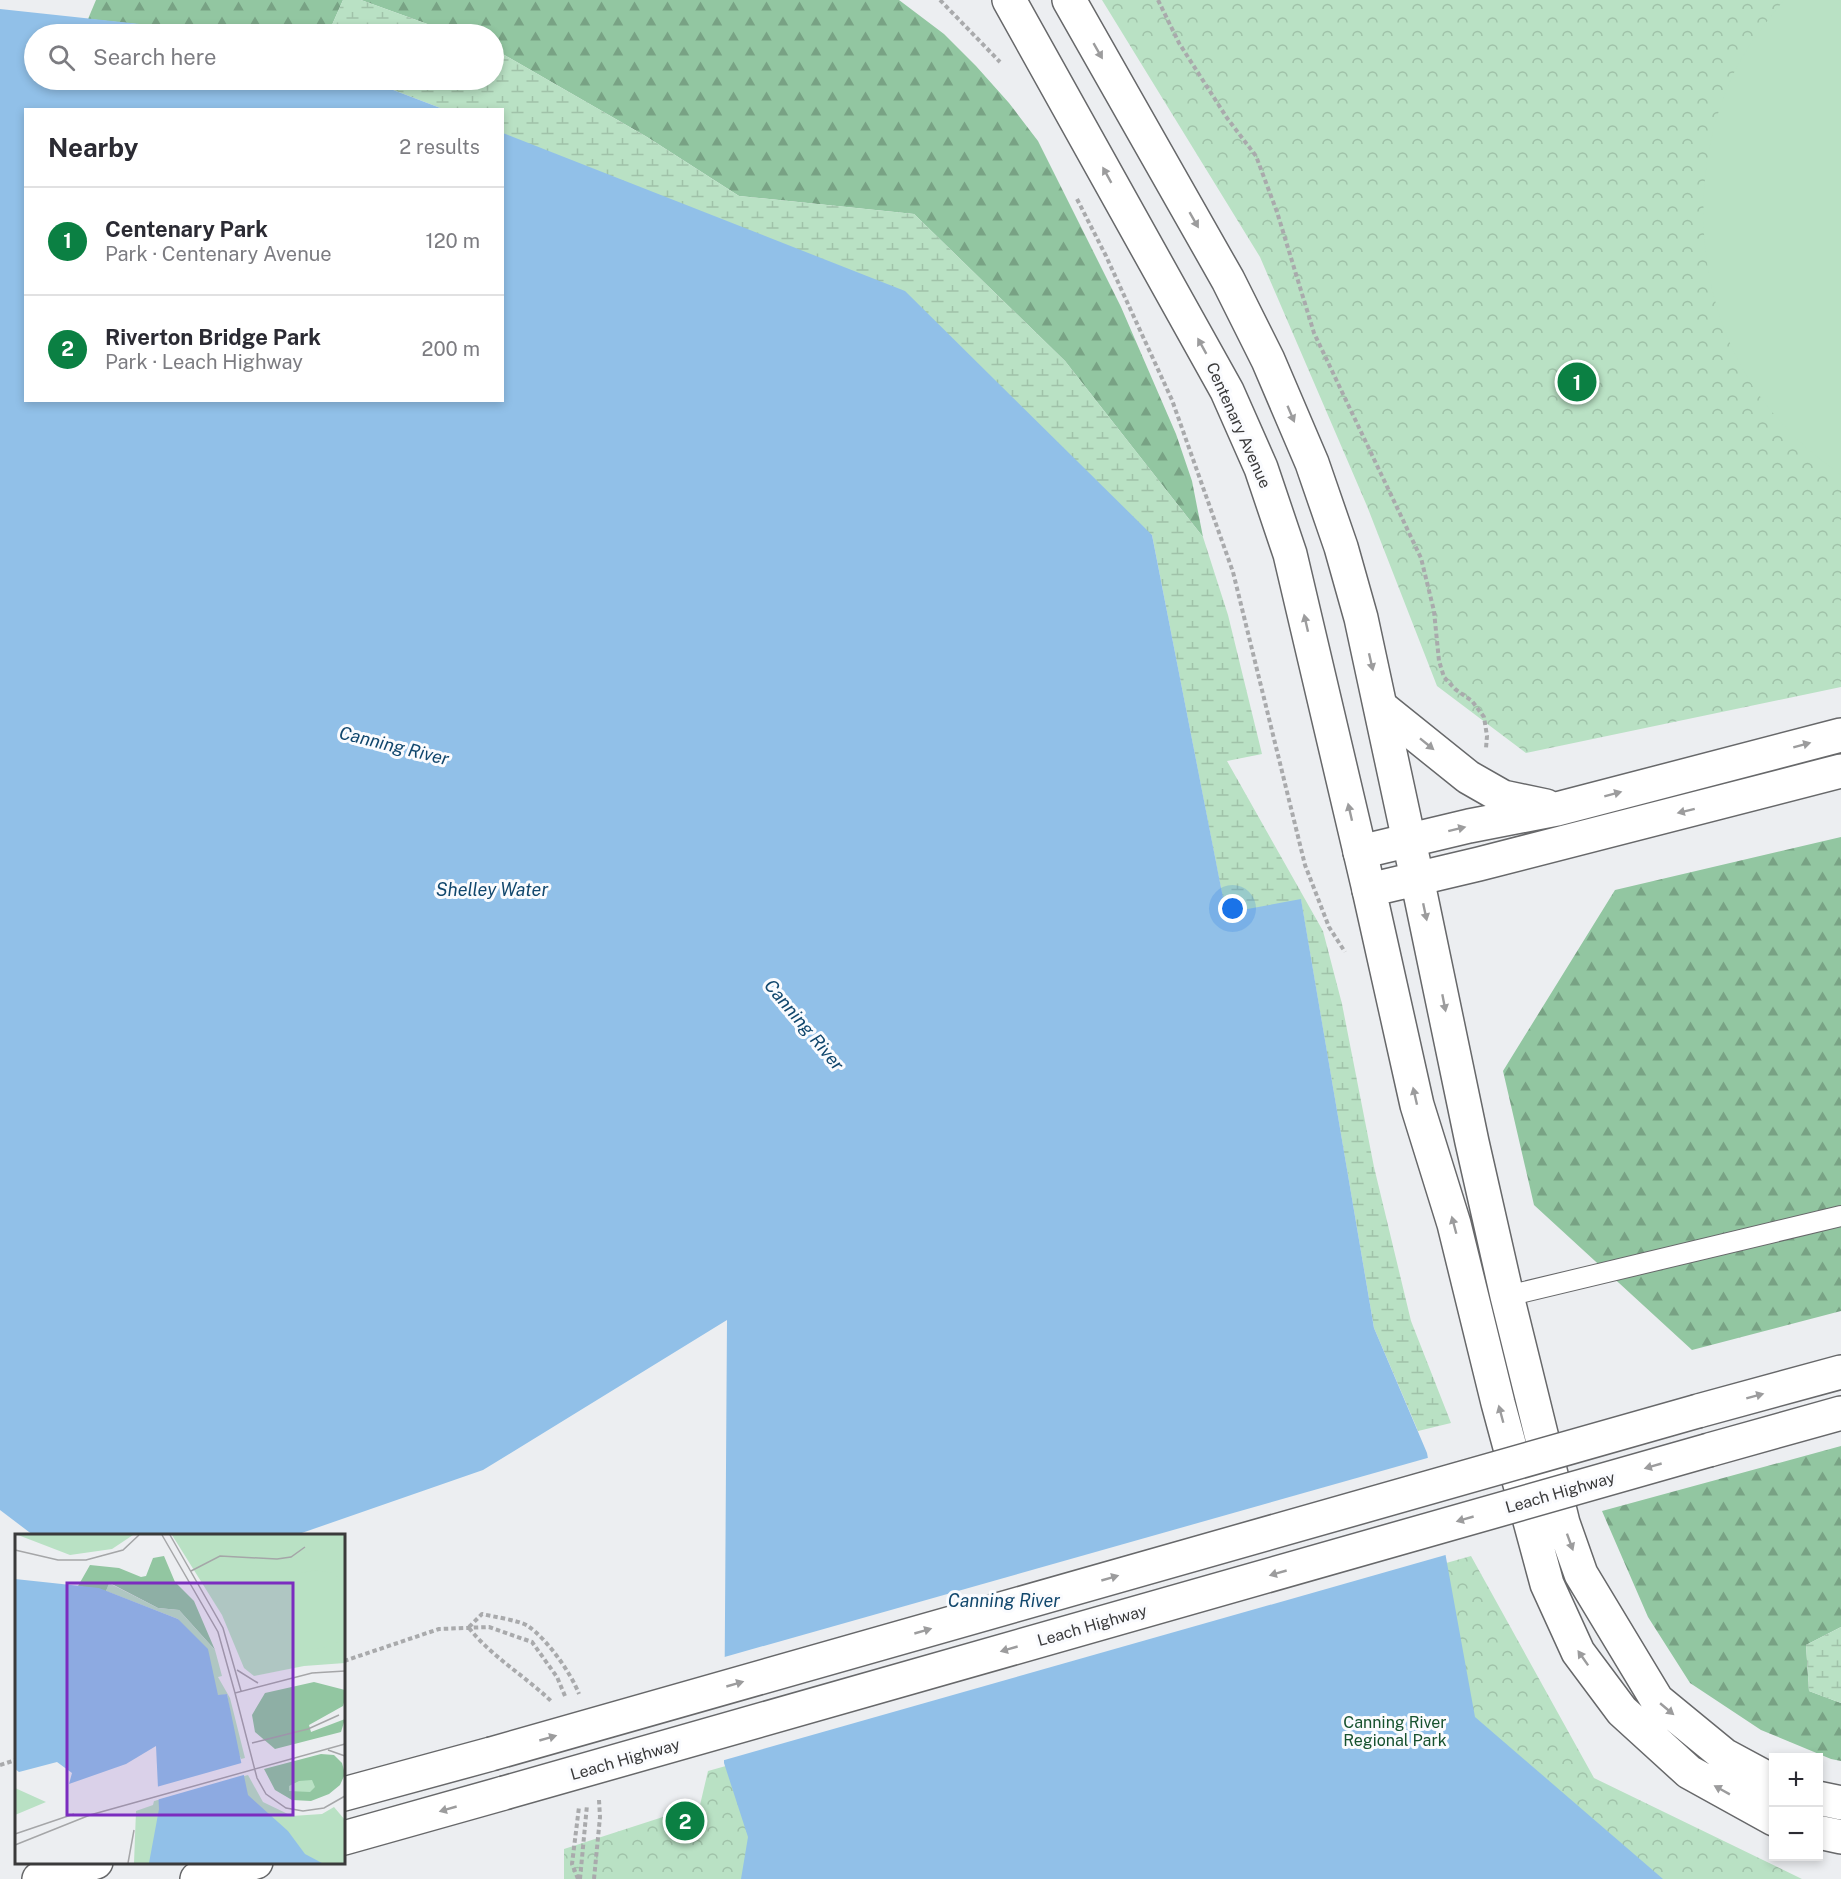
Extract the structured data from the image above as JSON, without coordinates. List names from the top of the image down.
{
  "streets": {
    "main road": ["Centenary Avenue", "Leach Highway"]
  },
  "water": ["Canning River", "Shelley Water"],
  "parks": ["Canning River Regional Park"],
  "page": {
    "search": "Search here",
    "heading": ["Nearby", "2 results"],
    "list": [
      {
        "mark": "1",
        "name": "Centenary Park",
        "note": "Park · Centenary Avenue",
        "value": "120 m"
      },
      {
        "mark": "2",
        "name": "Riverton Bridge Park",
        "note": "Park · Leach Highway",
        "value": "200 m"
      }
    ],
    "pins": ["1", "2"],
    "map_buttons": ["+", "−"]
  }
}
